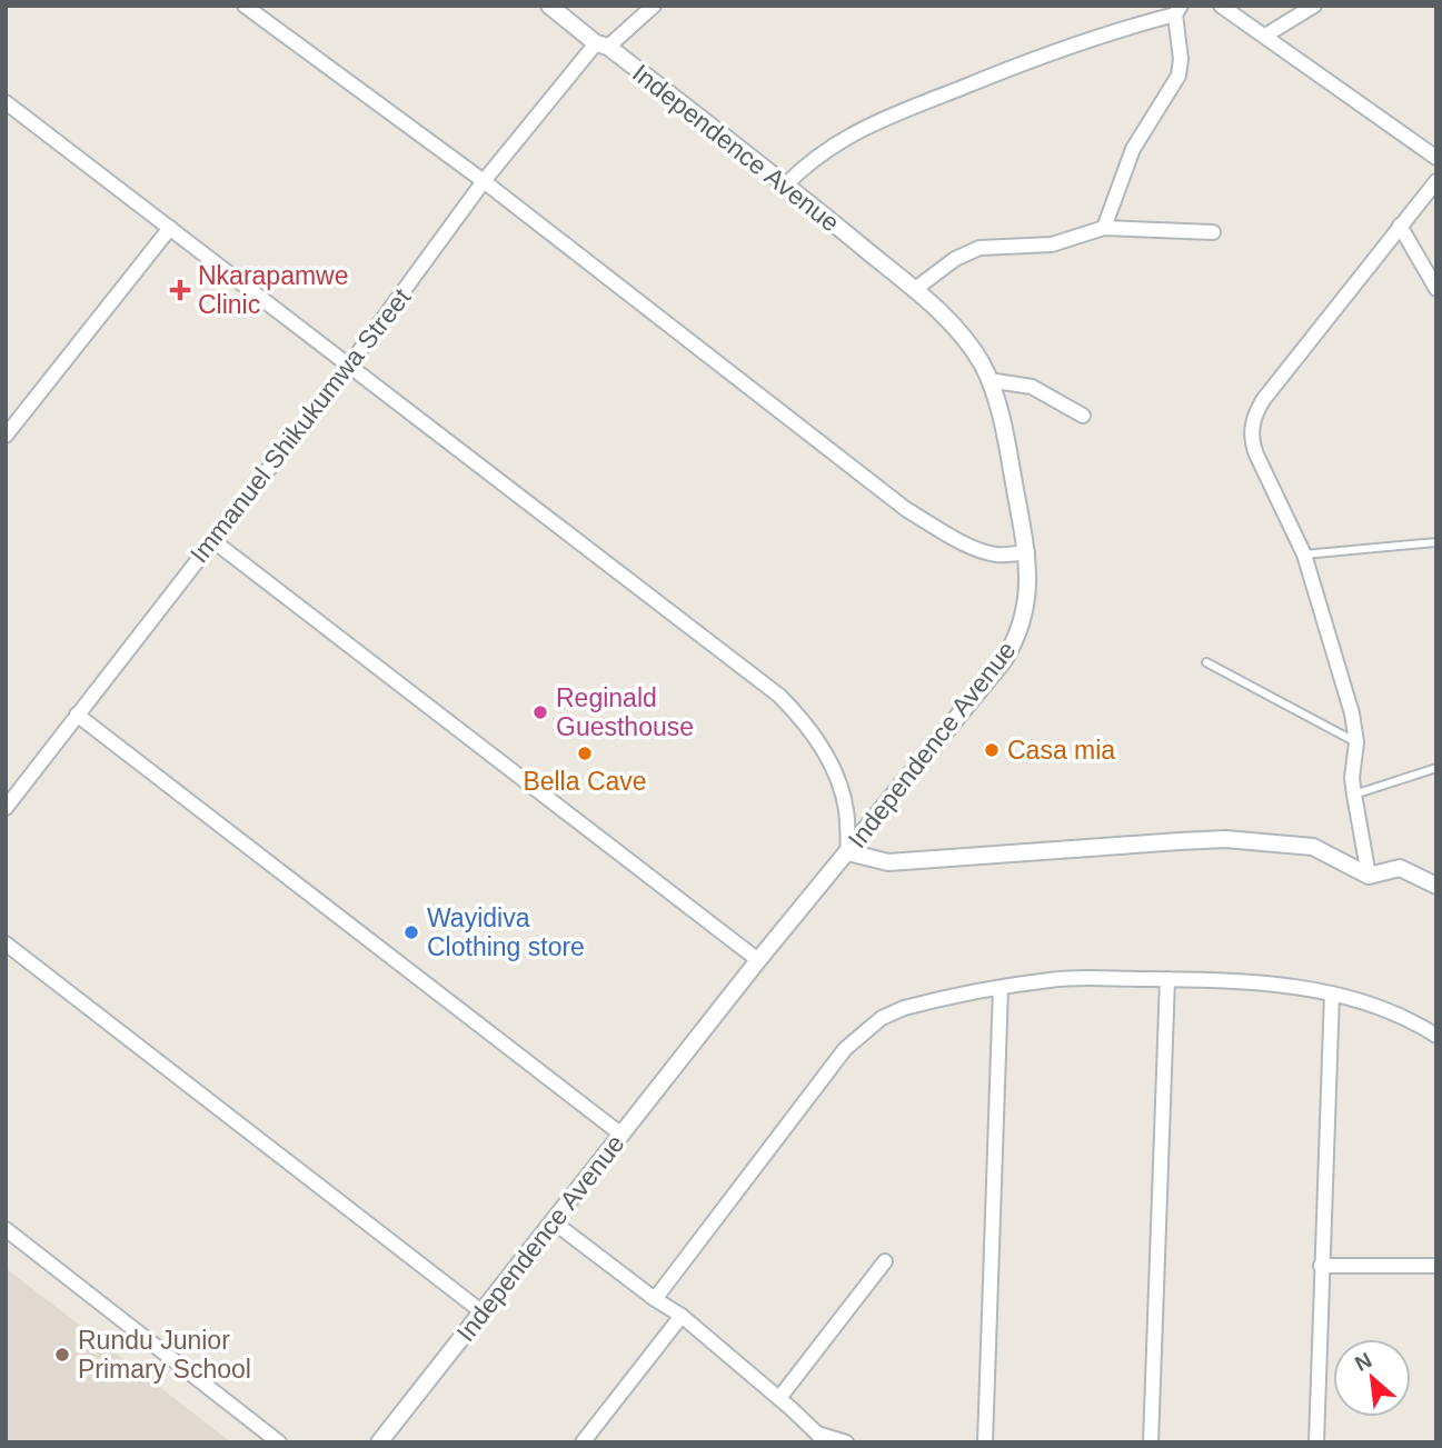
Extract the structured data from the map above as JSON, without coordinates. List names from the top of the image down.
{
  "streets": {
    "street": ["Independence Avenue", "Immanuel Shikukumwa Street"]
  },
  "crossings": [
    ["Independence Avenue", "Immanuel Shikukumwa Street"]
  ],
  "places": {
    "health": ["Nkarapamwe Clinic"],
    "other": [
      "Reginald Guesthouse",
      "Casa mia",
      "Bella Cave",
      "Wayidiva Clothing store",
      "Rundu Junior Primary School"
    ]
  },
  "north": "top left"
}
